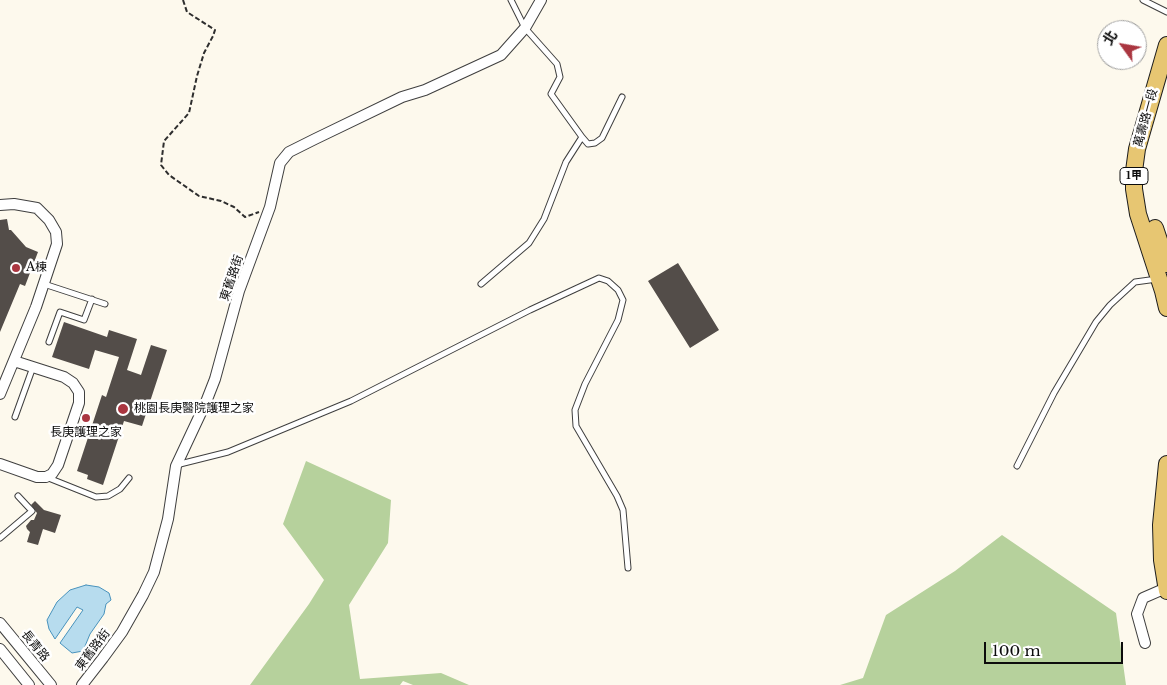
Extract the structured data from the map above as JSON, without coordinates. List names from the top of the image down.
{
  "streets": {
    "main road": ["萬壽路一段", "1甲"],
    "street": ["東舊路街", "長青路"]
  },
  "places": ["A棟", "桃園長庚醫院護理之家", "長庚護理之家"],
  "scale_bar": "100 m",
  "north": "top left"
}
